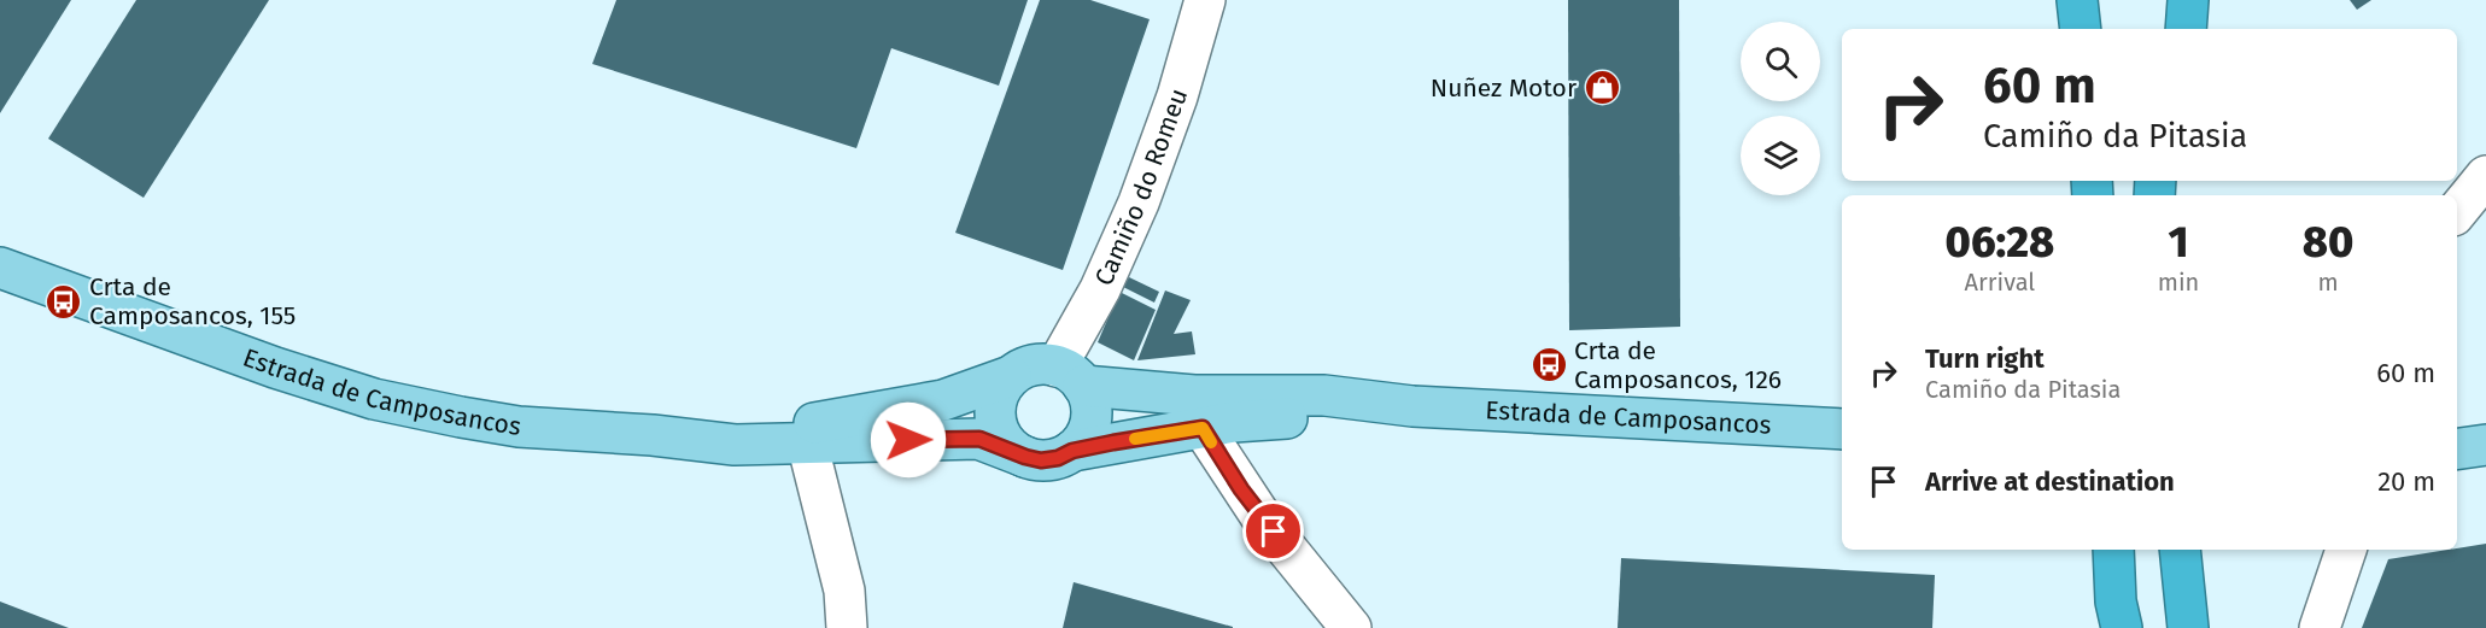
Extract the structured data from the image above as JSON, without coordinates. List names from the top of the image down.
{
  "streets": {
    "main road": ["Estrada de Camposancos"],
    "street": ["Camiño do Romeu"]
  },
  "crossings": [
    ["Camiño do Romeu", "Estrada de Camposancos"]
  ],
  "places": {
    "shop": ["Nuñez Motor"],
    "bus stop": ["Crta de Camposancos, 155", "Crta de Camposancos, 126"]
  },
  "page": {
    "turn": ["60 m", "Camiño da Pitasia"],
    "eta": [
      "06:28",
      "Arrival",
      "1",
      "min",
      "80",
      "m"
    ],
    "list": [
      {
        "name": "Turn right",
        "note": "Camiño da Pitasia",
        "value": "60 m"
      },
      {
        "name": "Arrive at destination",
        "value": "20 m"
      }
    ]
  }
}
